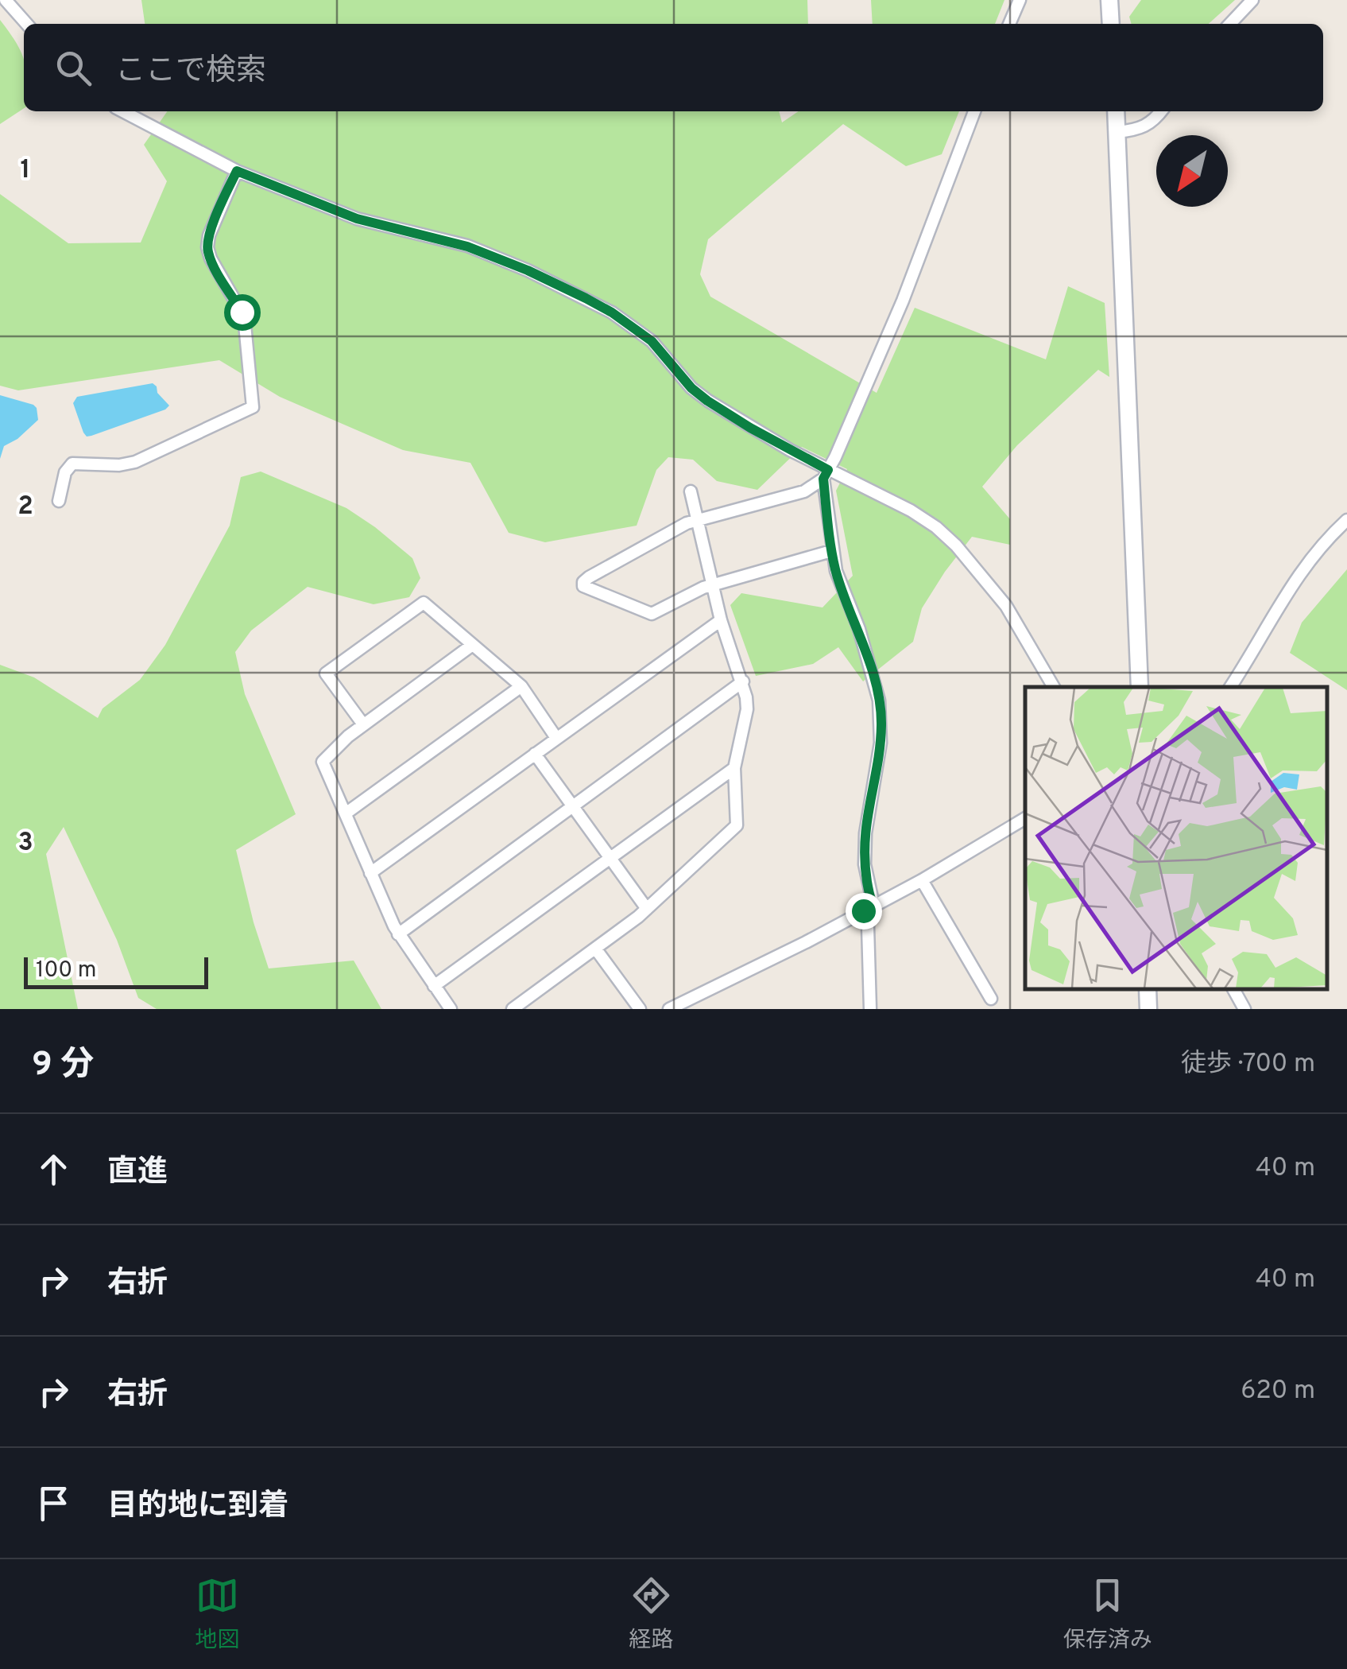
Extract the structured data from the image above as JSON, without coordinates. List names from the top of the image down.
{
  "scale_bar": "100 m",
  "north": "bottom left",
  "page": {
    "search": "ここで検索",
    "scale": "100 m",
    "heading": ["9 分", "徒歩 · 700 m"],
    "list": [
      ["直進", "40 m"],
      ["右折", "40 m"],
      ["右折", "620 m"],
      "目的地に到着"
    ],
    "nav": ["地図", "経路", "保存済み"]
  },
  "grid": {
    "rows": ["1", "2", "3"]
  }
}
